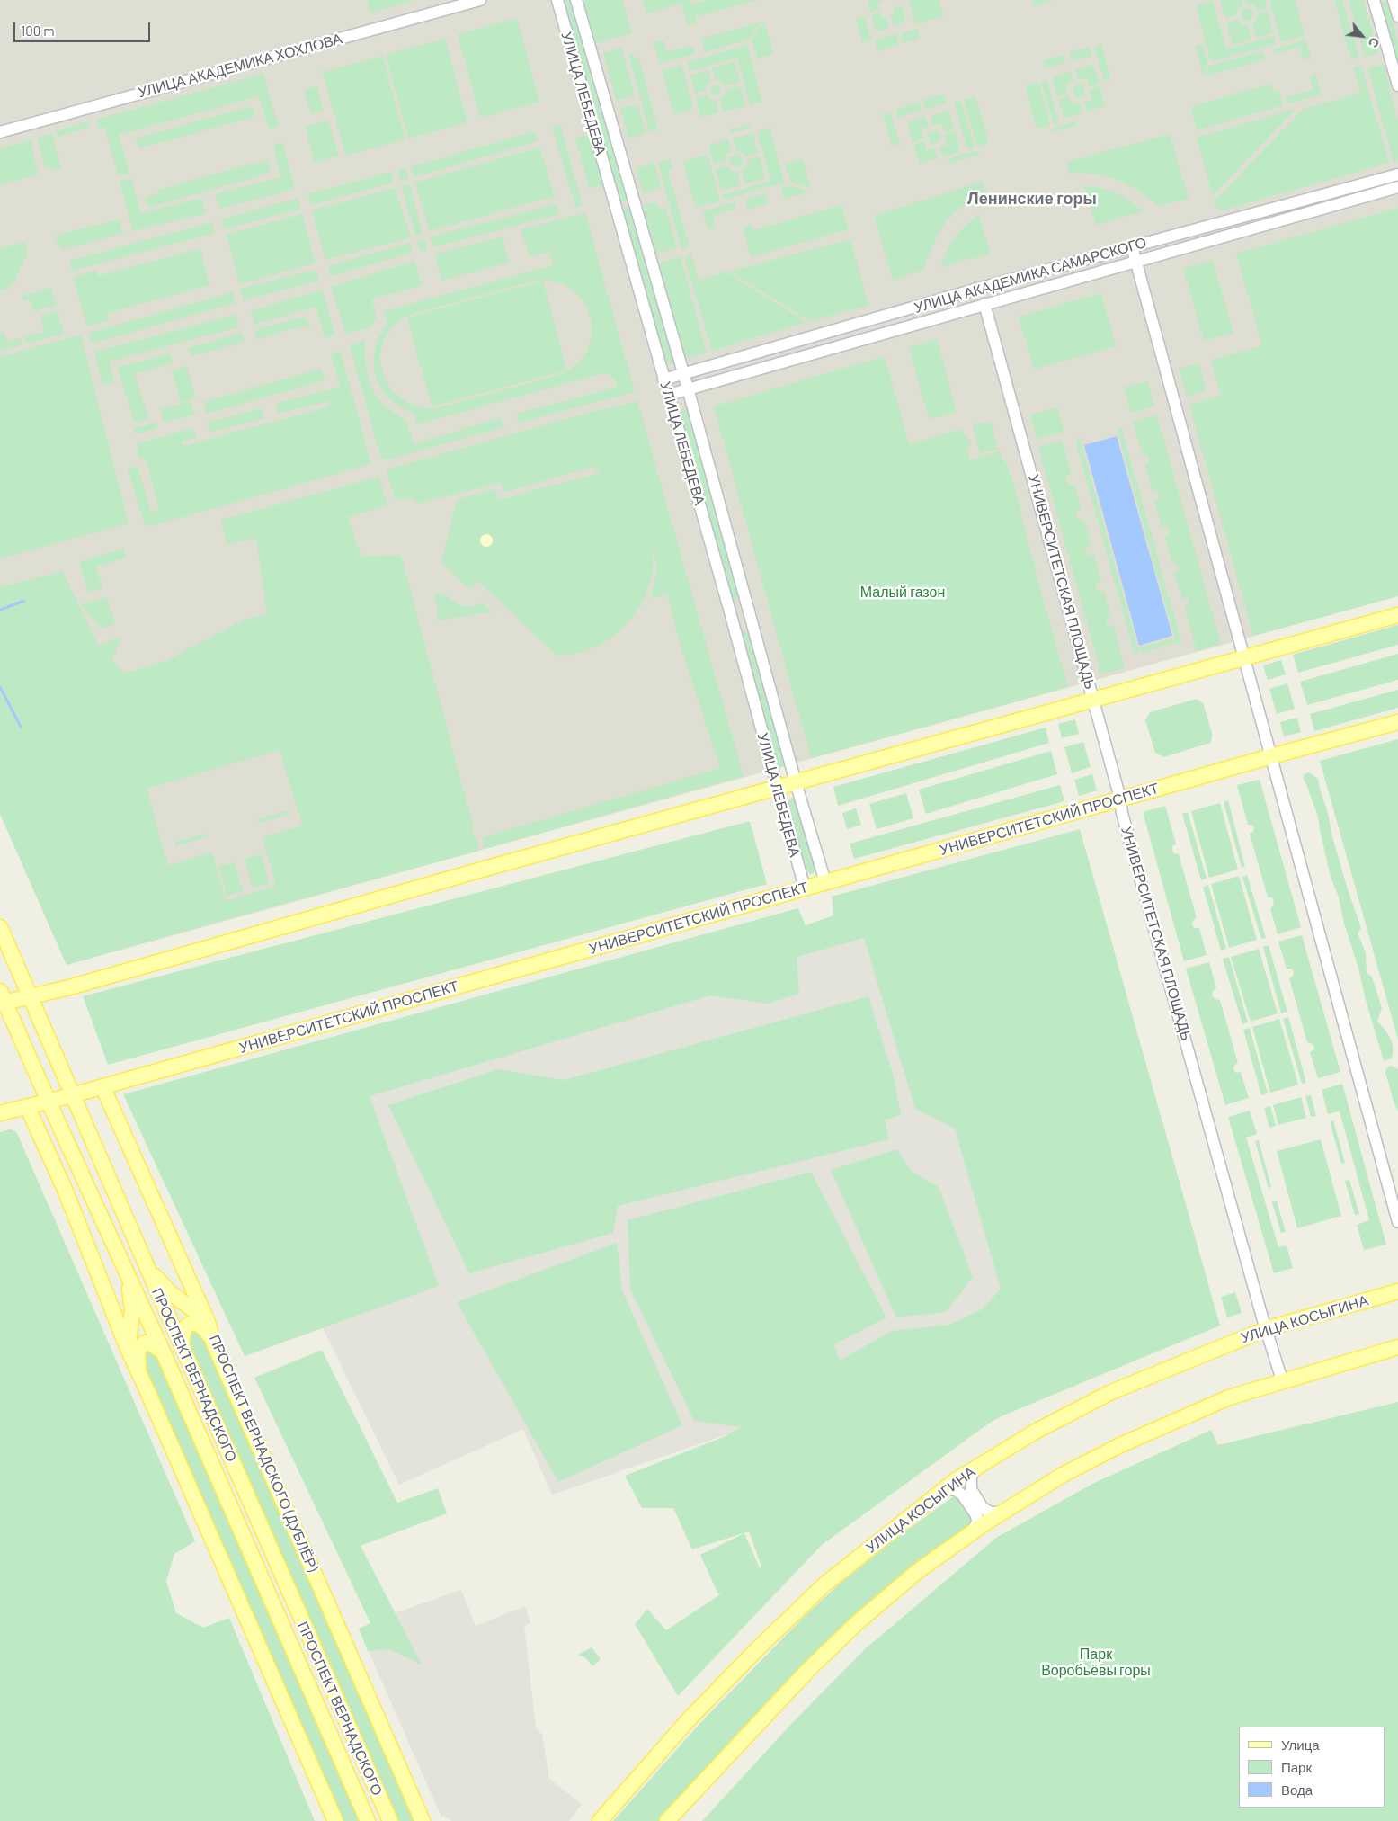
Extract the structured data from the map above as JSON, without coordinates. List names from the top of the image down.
{
  "streets": {
    "main road": [
      "УНИВЕРСИТЕТСКИЙ ПРОСПЕКТ",
      "УЛИЦА КОСЫГИНА",
      "ПРОСПЕКТ ВЕРНАДСКОГО",
      "ПРОСПЕКТ ВЕРНАДСКОГО (ДУБЛЁР)"
    ],
    "street": [
      "УЛИЦА АКАДЕМИКА ХОХЛОВА",
      "УЛИЦА ЛЕБЕДЕВА",
      "УЛИЦА АКАДЕМИКА САМАРСКОГО",
      "УНИВЕРСИТЕТСКАЯ ПЛОЩАДЬ"
    ]
  },
  "crossings": [
    ["УЛИЦА ЛЕБЕДЕВА", "УЛИЦА АКАДЕМИКА САМАРСКОГО"],
    ["УЛИЦА ЛЕБЕДЕВА", "УНИВЕРСИТЕТСКИЙ ПРОСПЕКТ"],
    ["УЛИЦА АКАДЕМИКА САМАРСКОГО", "УНИВЕРСИТЕТСКАЯ ПЛОЩАДЬ"],
    ["УНИВЕРСИТЕТСКАЯ ПЛОЩАДЬ", "УНИВЕРСИТЕТСКИЙ ПРОСПЕКТ"],
    ["УНИВЕРСИТЕТСКАЯ ПЛОЩАДЬ", "УЛИЦА КОСЫГИНА"],
    ["УНИВЕРСИТЕТСКИЙ ПРОСПЕКТ", "ПРОСПЕКТ ВЕРНАДСКОГО"],
    ["УНИВЕРСИТЕТСКИЙ ПРОСПЕКТ", "ПРОСПЕКТ ВЕРНАДСКОГО (ДУБЛЁР)"]
  ],
  "districts": ["Ленинские горы"],
  "parks": ["Малый газон", "Парк Воробьёвы горы"],
  "legend": ["Улица", "Парк", "Вода"],
  "scale_bar": "100 m",
  "north": "bottom right"
}
